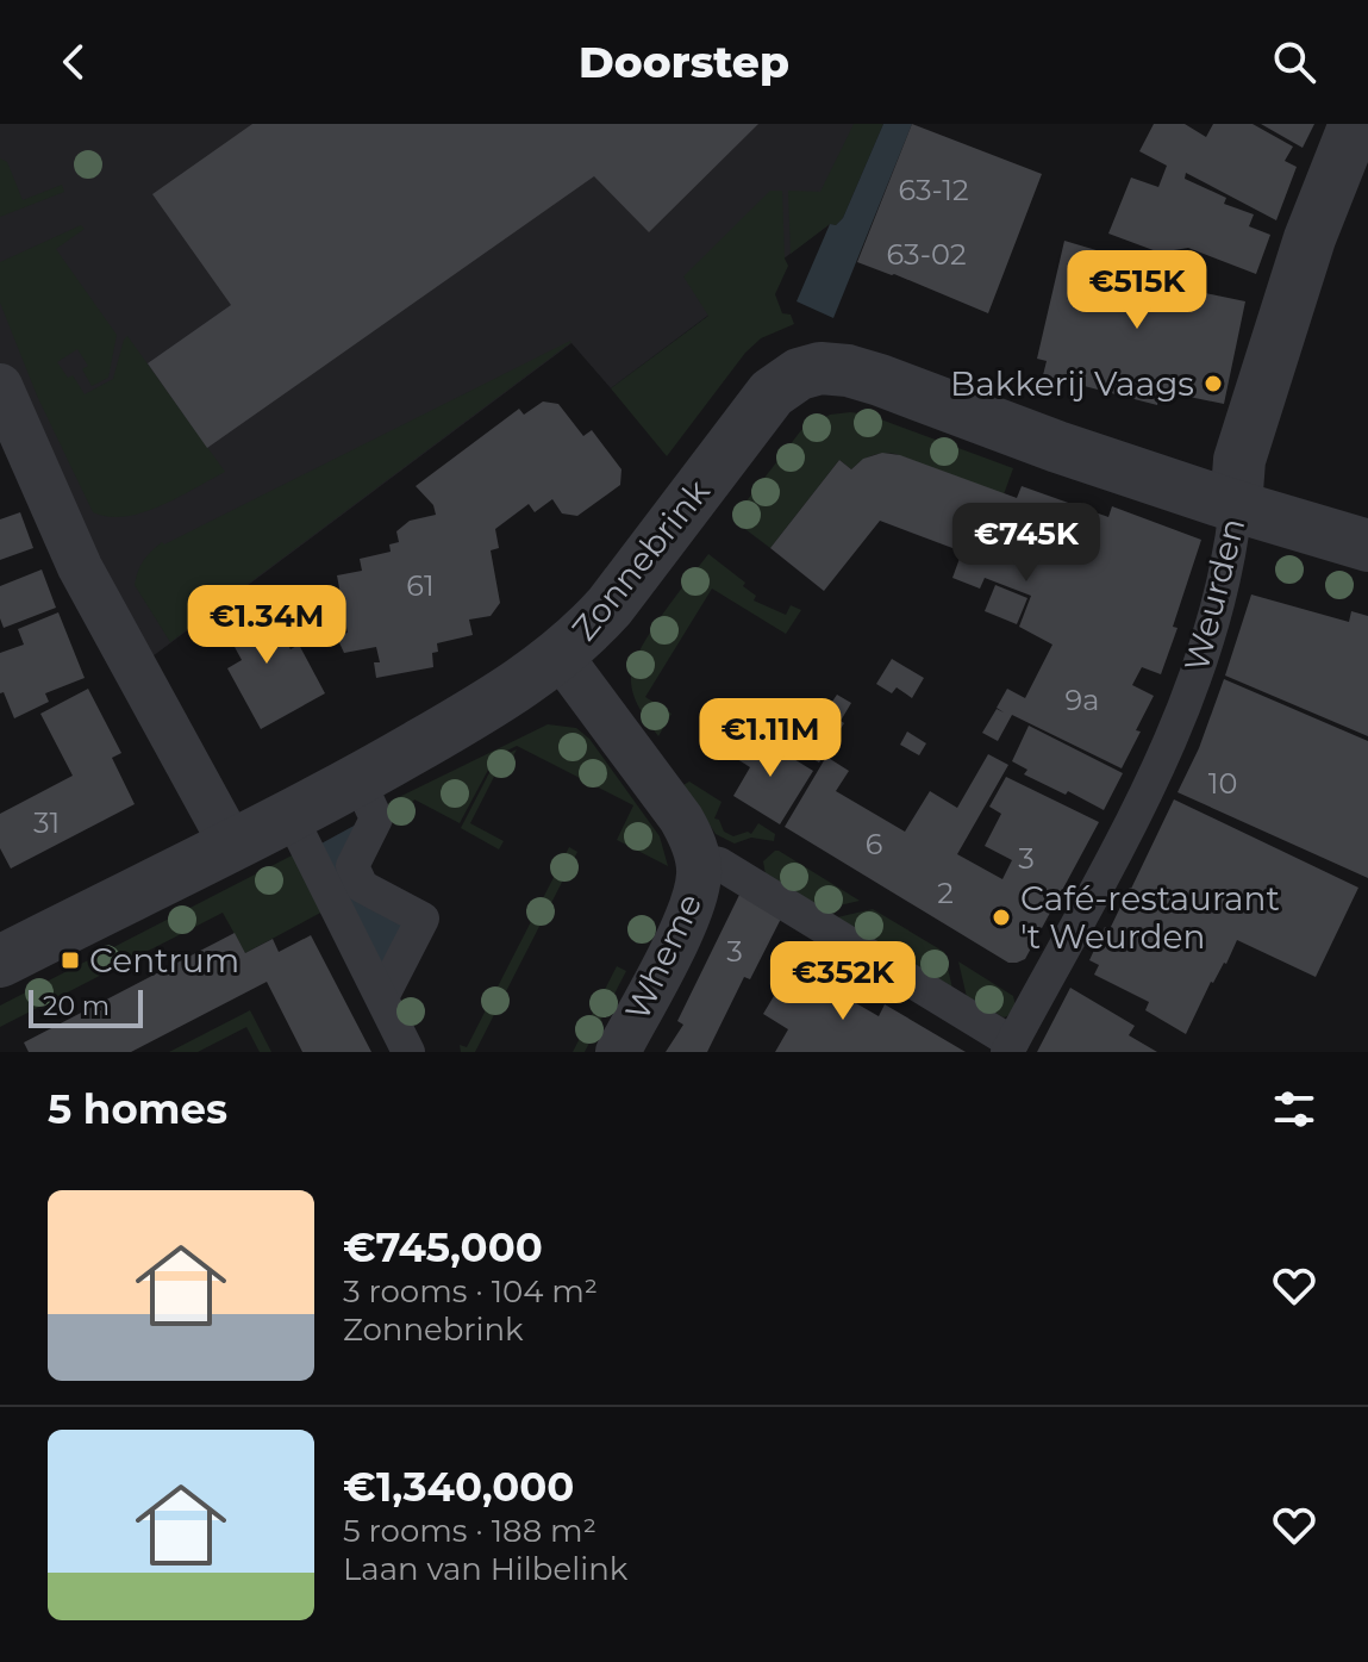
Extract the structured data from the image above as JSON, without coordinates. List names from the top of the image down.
{
  "streets": {
    "street": ["Zonnebrink", "Weurden", "Wheme"]
  },
  "crossings": [
    ["Zonnebrink", "Weurden"]
  ],
  "places": {
    "other": ["Bakkerij Vaags", "Café-restaurant 't Weurden"],
    "transit": ["Centrum"]
  },
  "house_numbers": [
    "63-12",
    "63-02",
    "61",
    "9a",
    "10",
    "31",
    "6",
    "3",
    "2",
    "3"
  ],
  "scale_bar": "20 m",
  "page": {
    "header": "Doorstep",
    "price": [
      "€515K",
      "€745K",
      "€1.34M",
      "€1.11M",
      "€352K"
    ],
    "scale": "20 m",
    "heading": "5 homes",
    "list": [
      {
        "name": "€745,000",
        "note": "3 rooms · 104 m² · Zonnebrink"
      },
      {
        "name": "€1,340,000",
        "note": "5 rooms · 188 m² · Laan van Hilbelink"
      }
    ]
  }
}
